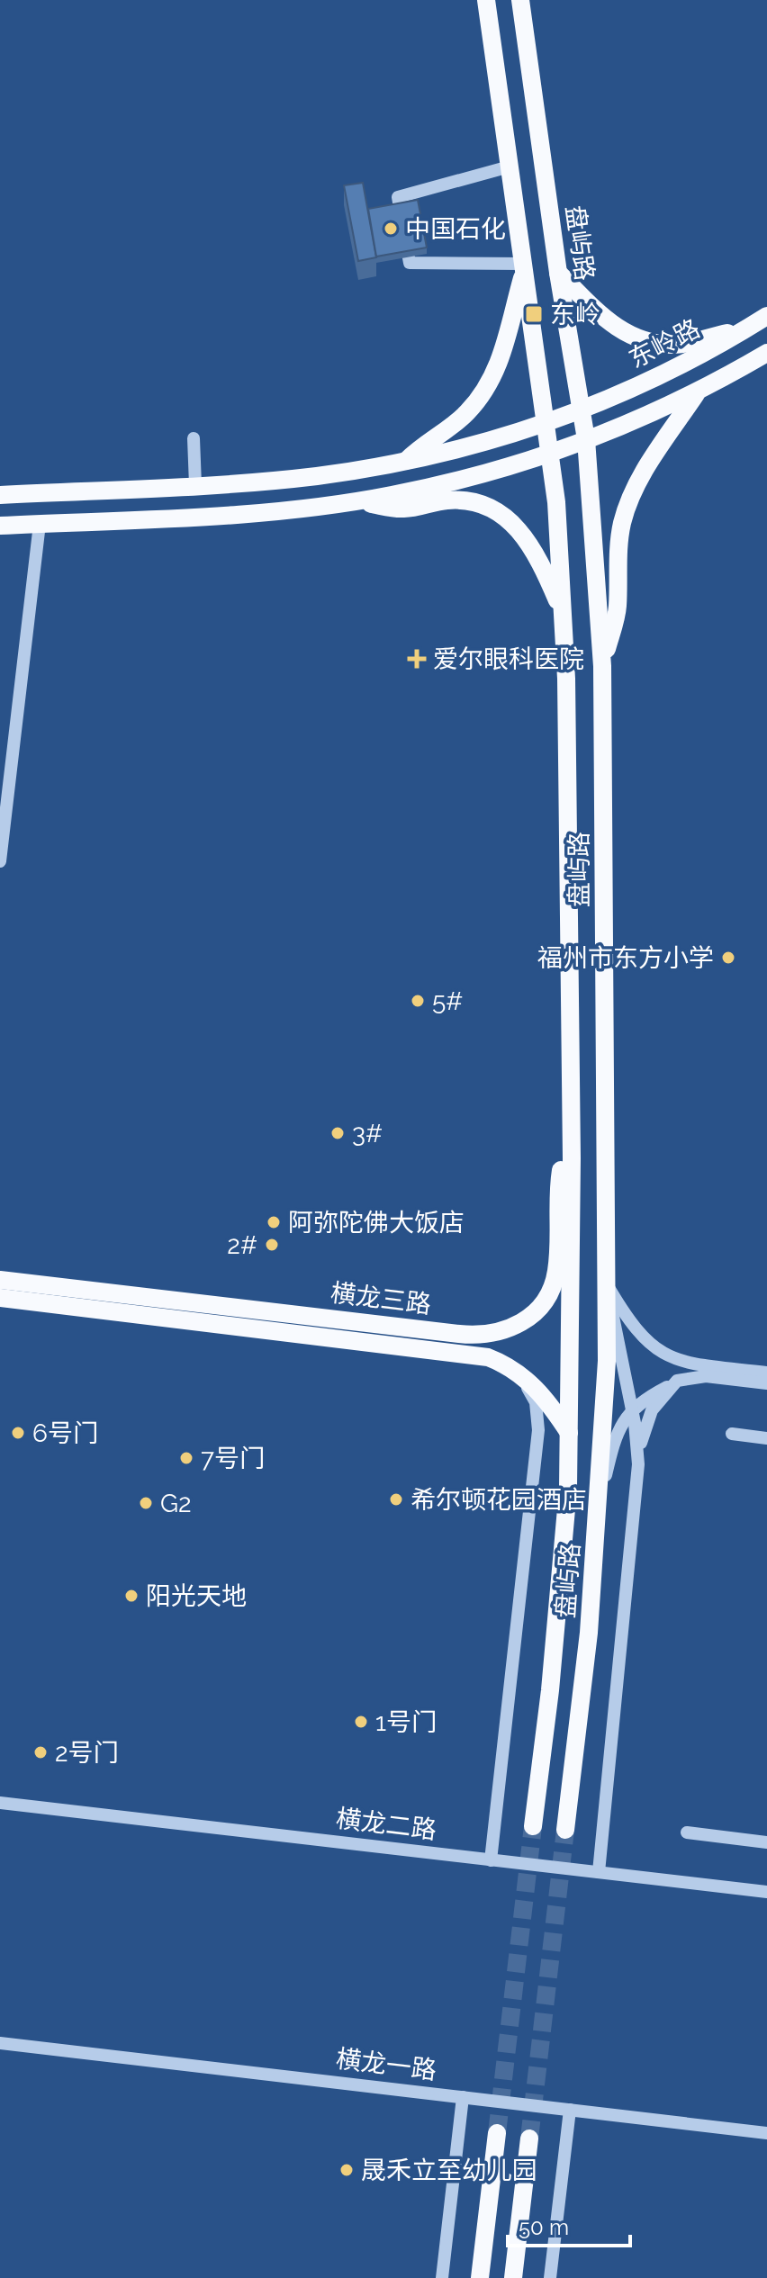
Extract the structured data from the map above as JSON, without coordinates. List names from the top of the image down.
{
  "streets": {
    "main road": ["盘屿路", "东岭路", "横龙三路"],
    "street": ["横龙二路", "横龙一路"]
  },
  "crossings": [
    ["盘屿路", "东岭路"],
    ["盘屿路", "横龙三路"]
  ],
  "places": {
    "other": [
      "中国石化",
      "福州市东方小学",
      "5#",
      "3#",
      "阿弥陀佛大饭店",
      "2#",
      "6号门",
      "7号门",
      "希尔顿花园酒店",
      "G2",
      "阳光天地",
      "1号门",
      "2号门",
      "晟禾立至幼儿园"
    ],
    "transit": ["东岭"],
    "health": ["爱尔眼科医院"]
  },
  "scale_bar": "50 m"
}
